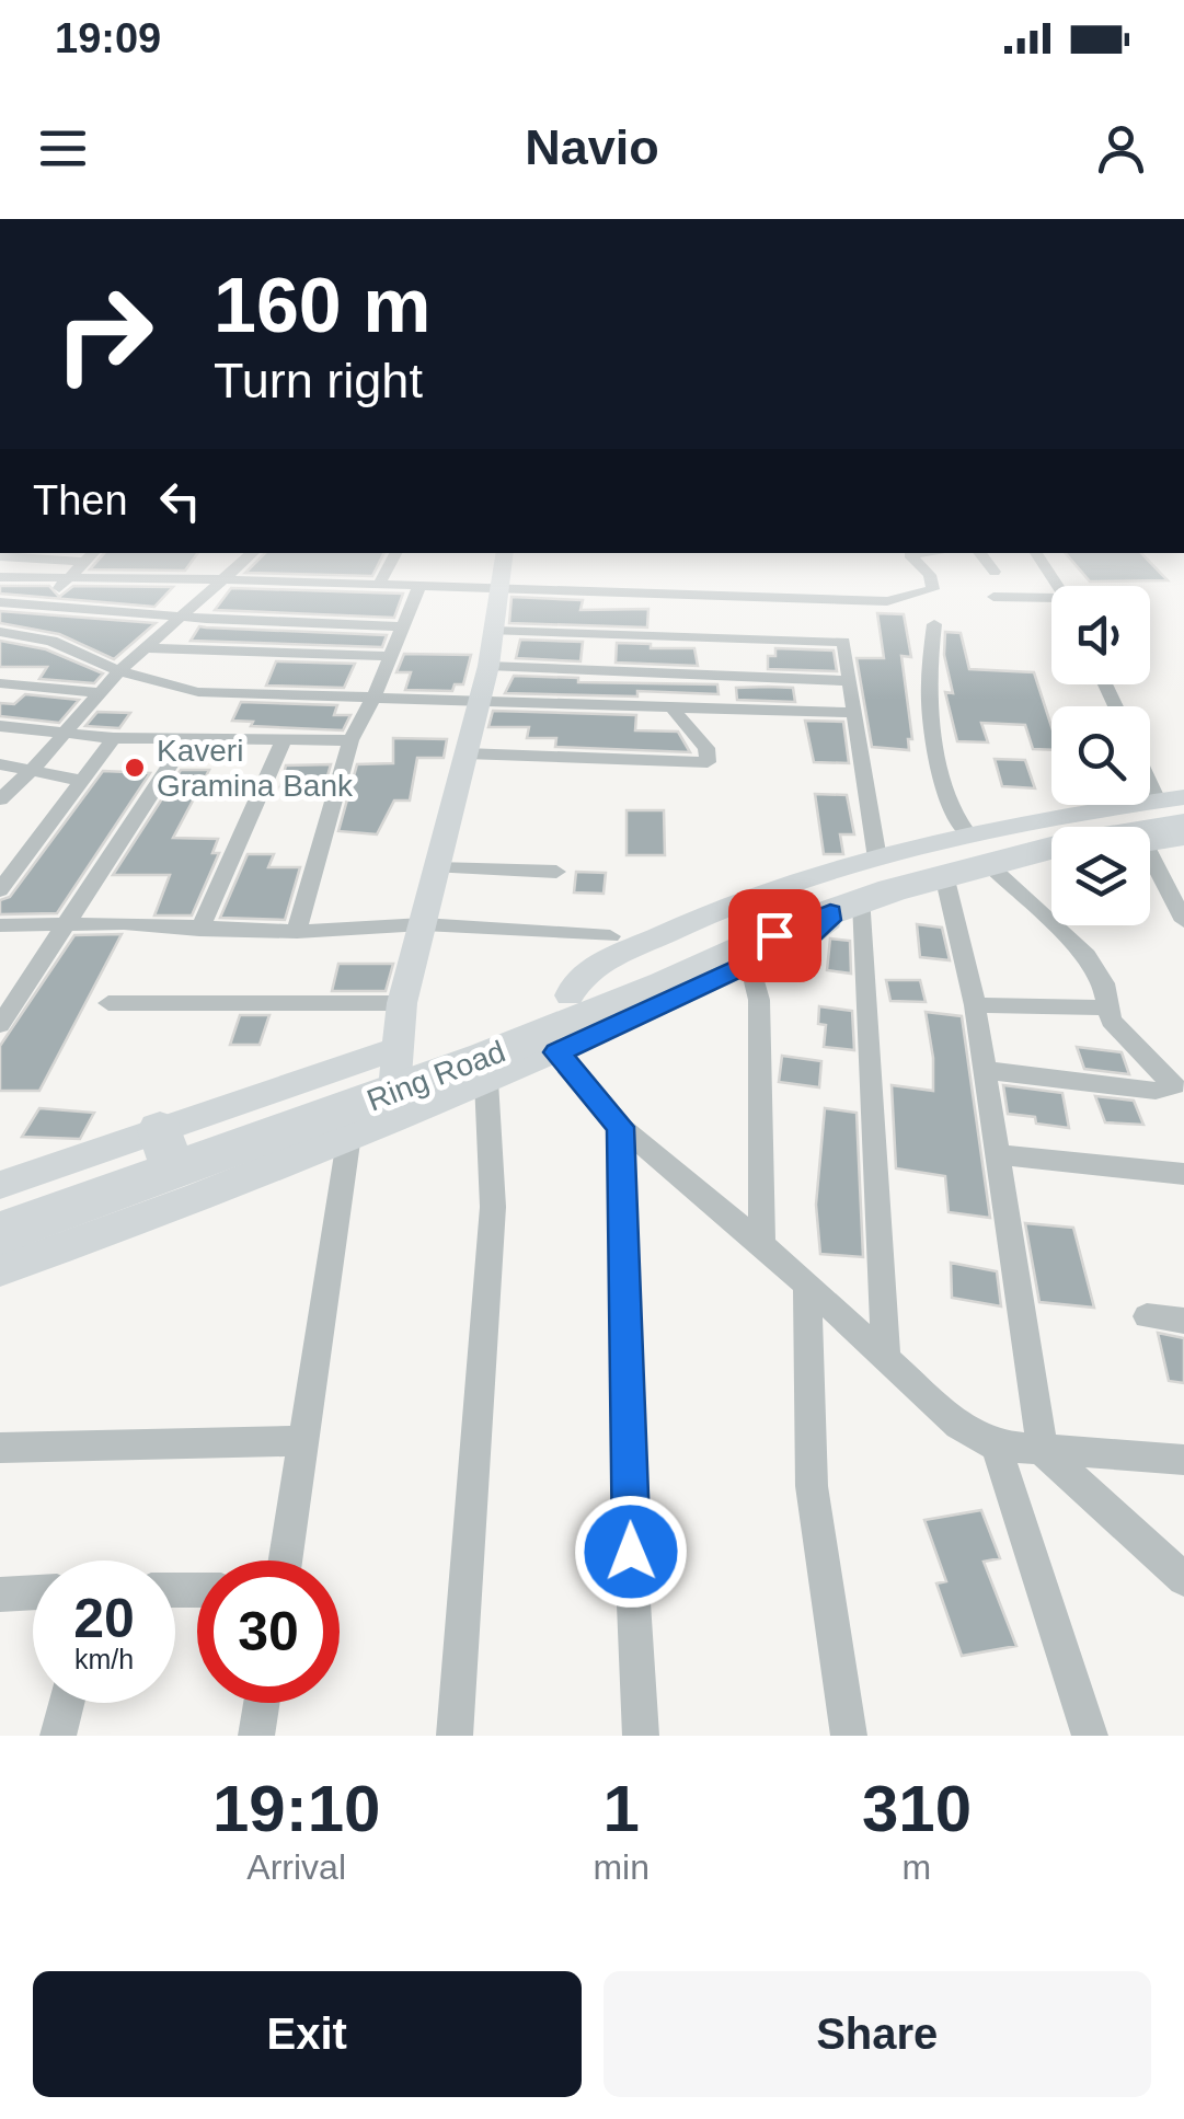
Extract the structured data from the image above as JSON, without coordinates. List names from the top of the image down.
{
  "streets": {
    "highway": ["Ring Road"]
  },
  "places": ["Kaveri Gramina Bank"],
  "page": {
    "status": "19:09",
    "header": "Navio",
    "turn": ["160 m", "Turn right"],
    "then": "Then",
    "speed": "20 km/h",
    "limit": "30",
    "eta": [
      "19:10",
      "Arrival",
      "1",
      "min",
      "310",
      "m"
    ],
    "buttons": ["Exit", "Share"]
  }
}
